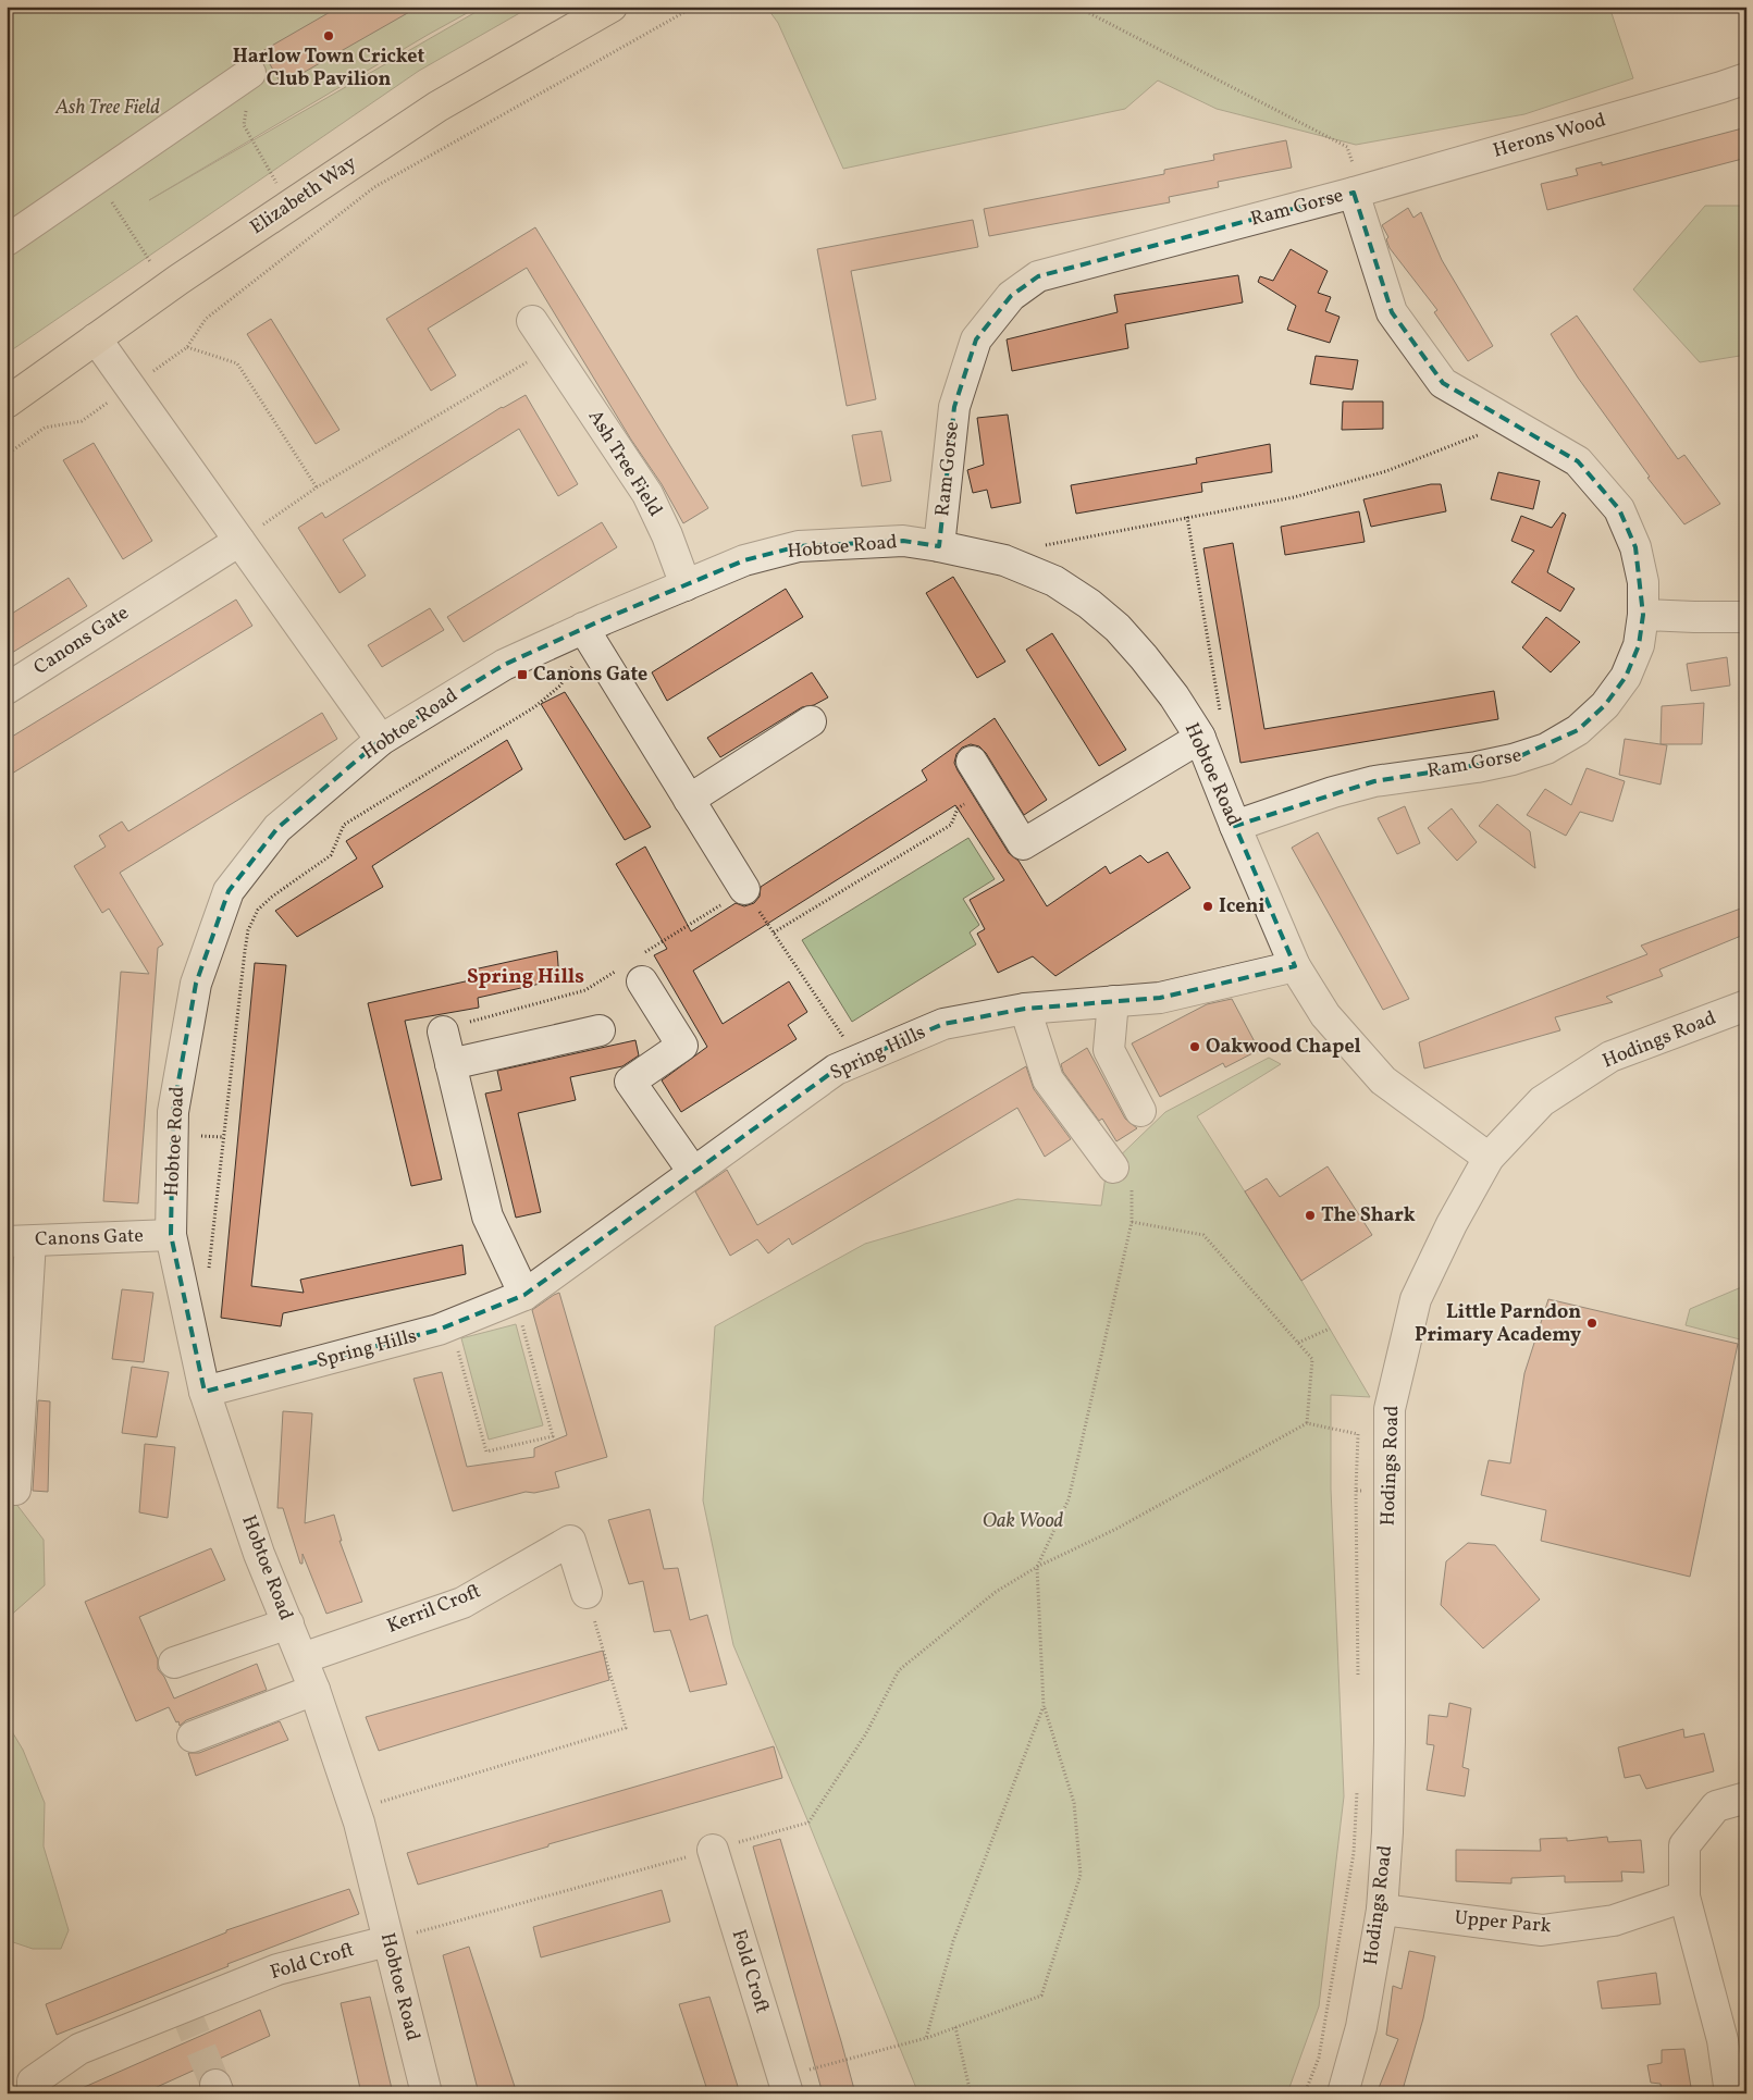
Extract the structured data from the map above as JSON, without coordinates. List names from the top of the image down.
{
  "streets": {
    "main road": ["Elizabeth Way"],
    "street": [
      "Herons Wood",
      "Ram Gorse",
      "Ash Tree Field",
      "Hobtoe Road",
      "Canons Gate",
      "Hodings Road",
      "Spring Hills",
      "Kerril Croft",
      "Upper Park",
      "Fold Croft"
    ]
  },
  "crossings": [
    ["Herons Wood", "Ram Gorse"],
    ["Ram Gorse", "Hobtoe Road"],
    ["Ash Tree Field", "Hobtoe Road"],
    ["Hobtoe Road", "Canons Gate"],
    ["Hobtoe Road", "Hodings Road"],
    ["Hobtoe Road", "Spring Hills"],
    ["Hobtoe Road", "Kerril Croft"],
    ["Hobtoe Road", "Fold Croft"],
    ["Hodings Road", "Upper Park"]
  ],
  "districts": ["Spring Hills"],
  "parks": ["Ash Tree Field", "Oak Wood"],
  "places": {
    "other": [
      "Harlow Town Cricket Club Pavilion",
      "Iceni",
      "Oakwood Chapel",
      "The Shark",
      "Little Parndon Primary Academy"
    ],
    "transit": ["Canons Gate"]
  }
}
